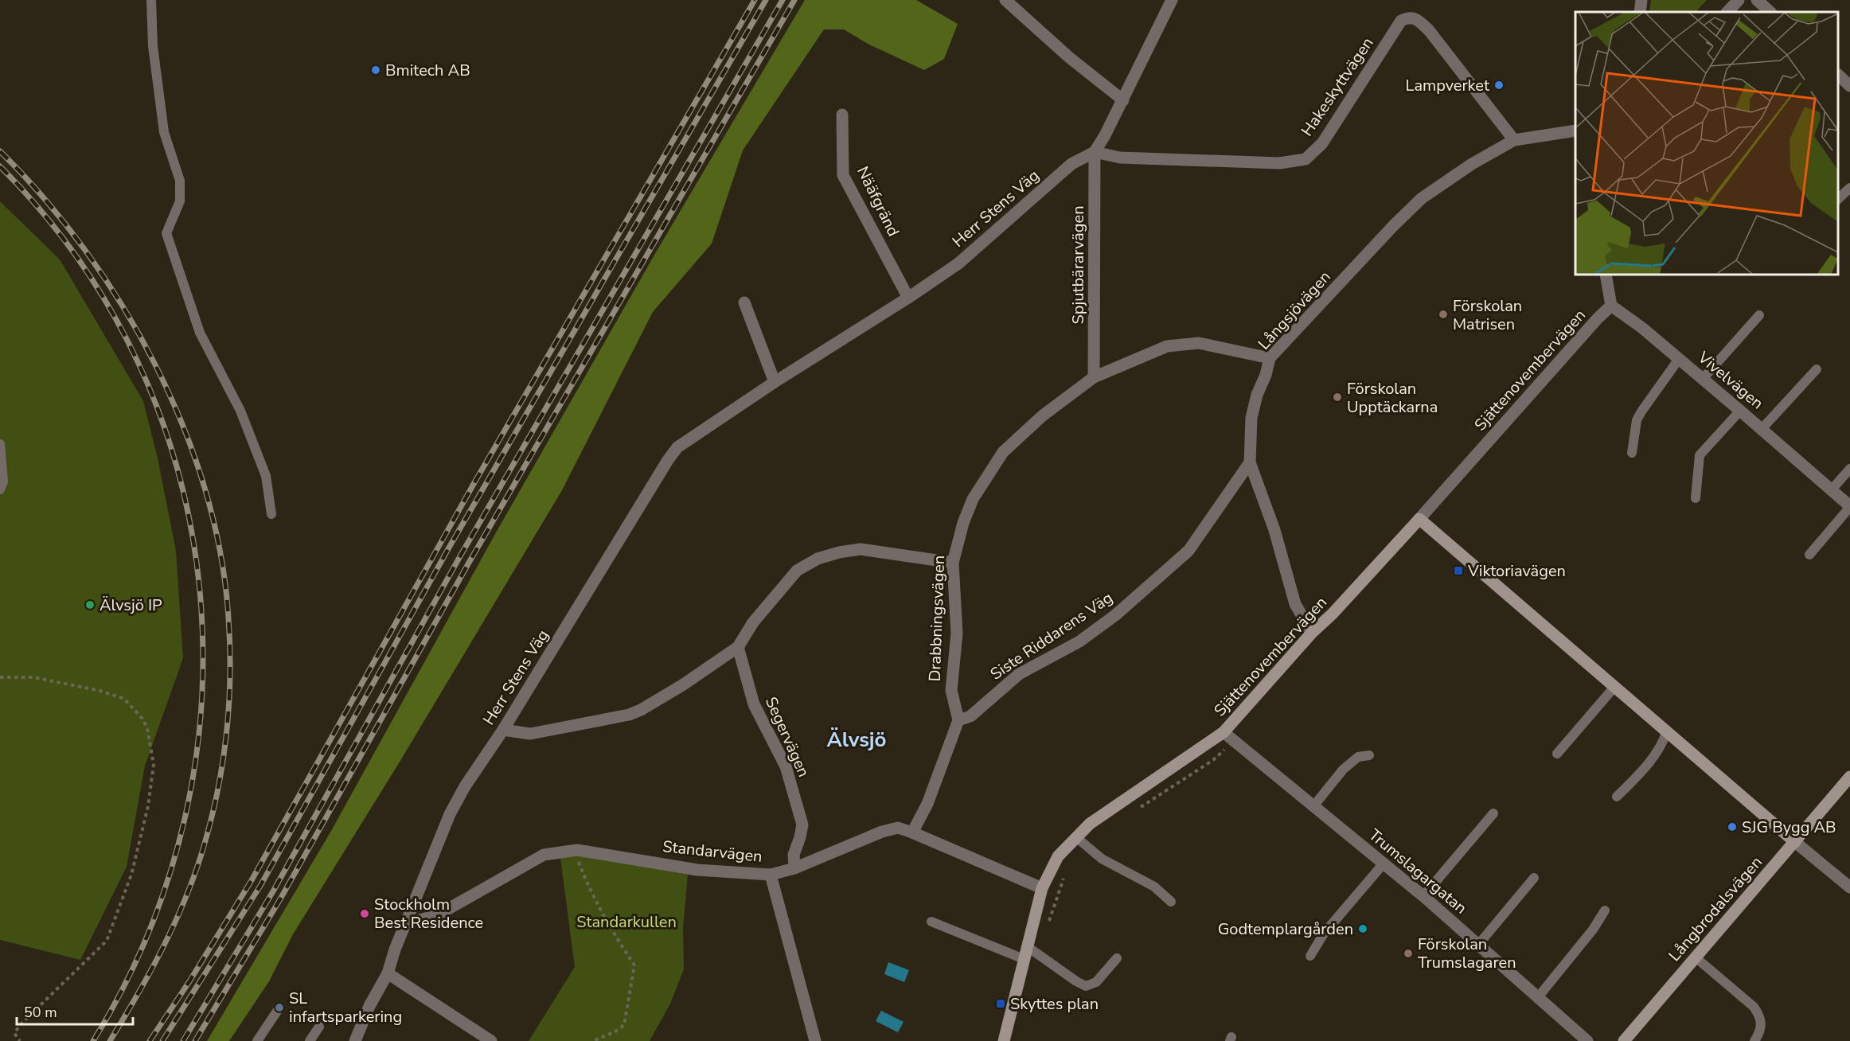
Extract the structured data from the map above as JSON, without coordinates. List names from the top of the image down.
{
  "streets": {
    "street": [
      "Hakeskyttvägen",
      "Nääfgränd",
      "Herr Stens Väg",
      "Spjutbärarvägen",
      "Långsjövägen",
      "Sjättenovembervägen",
      "Vivelvägen",
      "Drabbningsvägen",
      "Siste Riddarens Väg",
      "Segervägen",
      "Standarvägen",
      "Trumslagargatan",
      "Långbrodalsvägen"
    ]
  },
  "crossings": [
    ["Hakeskyttvägen", "Herr Stens Väg"],
    ["Hakeskyttvägen", "Spjutbärarvägen"],
    ["Hakeskyttvägen", "Långsjövägen"],
    ["Nääfgränd", "Herr Stens Väg"],
    ["Herr Stens Väg", "Spjutbärarvägen"],
    ["Herr Stens Väg", "Standarvägen"],
    ["Spjutbärarvägen", "Drabbningsvägen"],
    ["Långsjövägen", "Sjättenovembervägen"],
    ["Långsjövägen", "Drabbningsvägen"],
    ["Långsjövägen", "Siste Riddarens Väg"],
    ["Sjättenovembervägen", "Vivelvägen"],
    ["Sjättenovembervägen", "Standarvägen"],
    ["Sjättenovembervägen", "Trumslagargatan"],
    ["Drabbningsvägen", "Siste Riddarens Väg"],
    ["Segervägen", "Standarvägen"]
  ],
  "districts": ["Älvsjö"],
  "parks": ["Standarkullen"],
  "places": {
    "other": [
      "Bmitech AB",
      "Lampverket",
      "Förskolan Matrisen",
      "Förskolan Upptäckarna",
      "Älvsjö IP",
      "SJG Bygg AB",
      "Stockholm Best Residence",
      "Godtemplargården",
      "Förskolan Trumslagaren",
      "SL infartsparkering"
    ],
    "transit": ["Viktoriavägen", "Skyttes plan"]
  },
  "scale_bar": "50 m"
}
